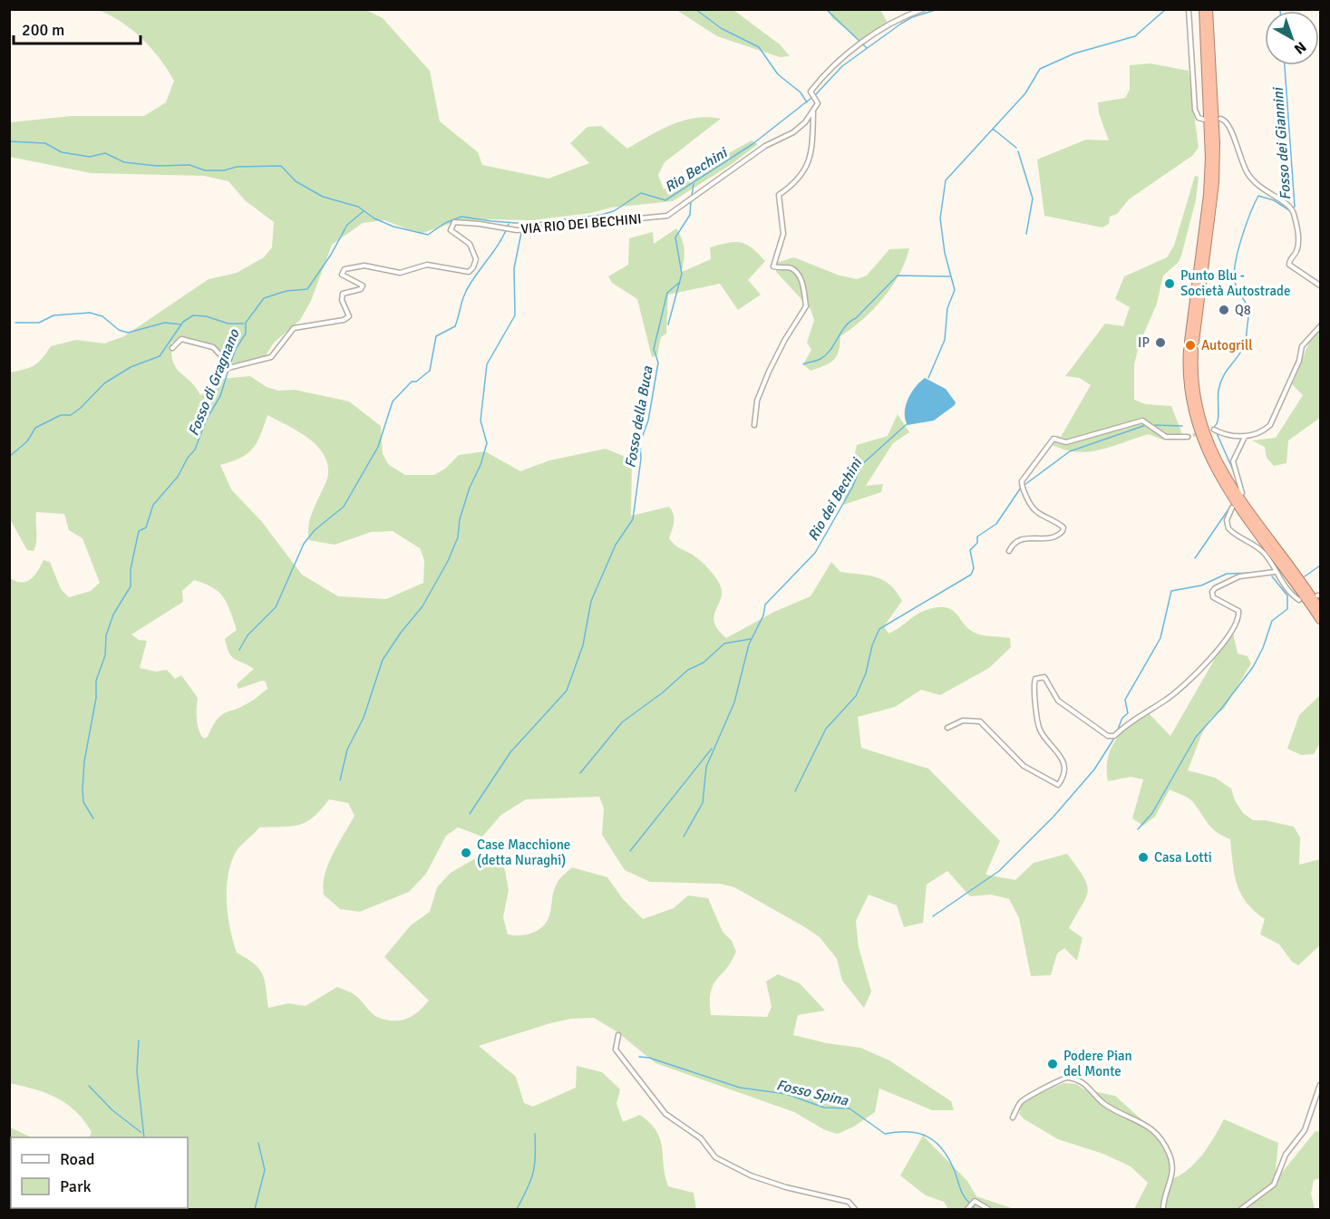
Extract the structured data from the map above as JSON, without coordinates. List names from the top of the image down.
{
  "streets": {
    "street": ["VIA RIO DEI BECHINI"]
  },
  "water": [
    "Fosso dei Giannini",
    "Rio Bechini",
    "Fosso di Gragnano",
    "Fosso della Buca",
    "Rio dei Bechini",
    "Fosso Spina"
  ],
  "places": [
    "Punto Blu - Società Autostrade",
    "Q8",
    "IP",
    "Autogrill",
    "Case Macchione (detta Nuraghi)",
    "Casa Lotti",
    "Podere Pian del Monte"
  ],
  "legend": ["Road", "Park"],
  "scale_bar": "200 m",
  "north": "bottom right"
}
